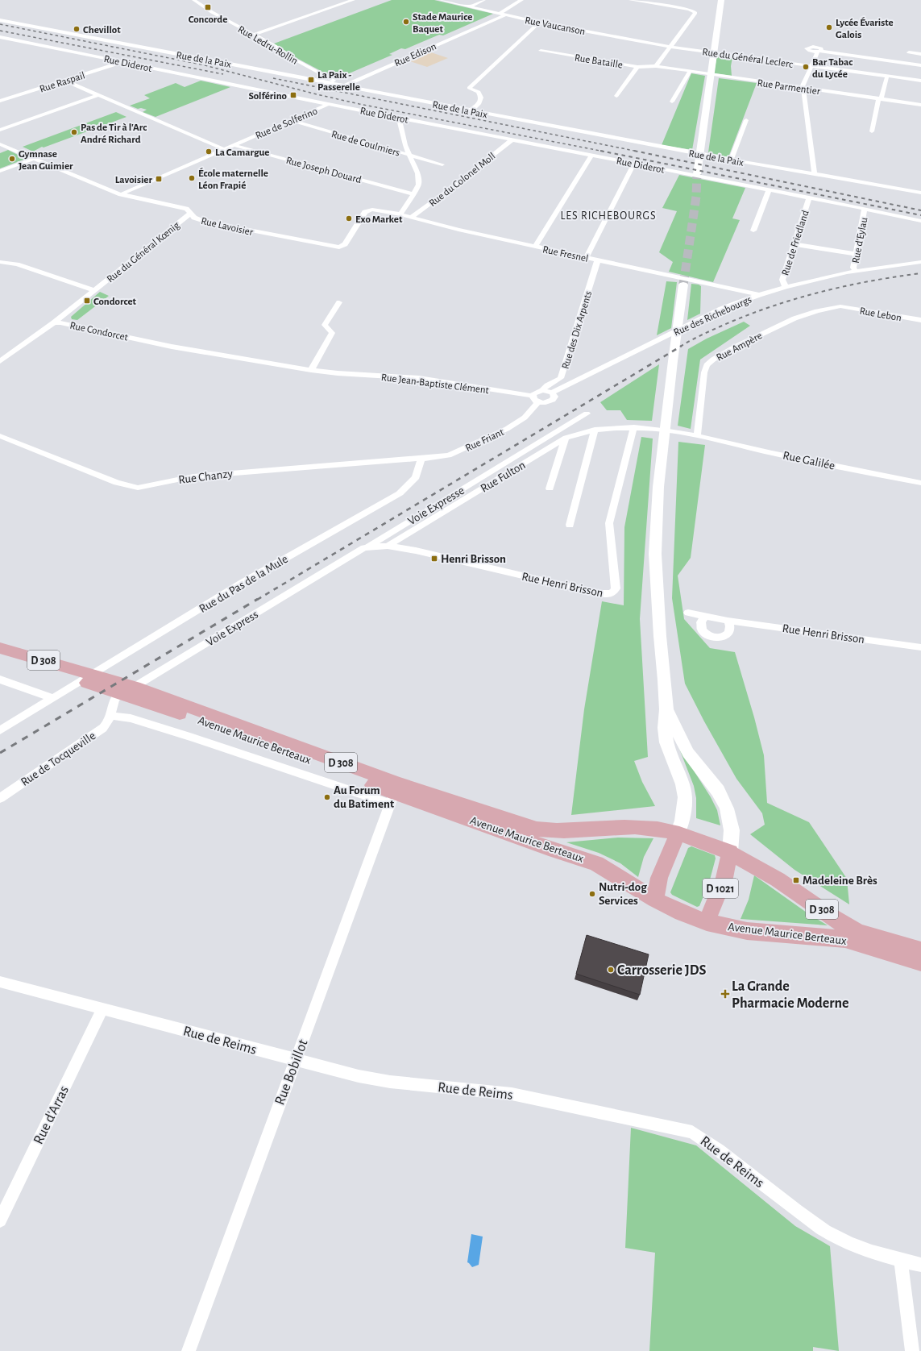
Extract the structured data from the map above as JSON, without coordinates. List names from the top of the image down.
{
  "streets": {
    "main road": ["D 308", "Avenue Maurice Berteaux", "D 1021"],
    "street": [
      "Rue Vaucanson",
      "Rue Ledru-Rollin",
      "Rue Edison",
      "Rue du Général Leclerc",
      "Rue de la Paix",
      "Rue Bataille",
      "Rue Diderot",
      "Rue Raspail",
      "Rue Parmentier",
      "Rue de Solferino",
      "Rue de Coulmiers",
      "Rue Joseph Douard",
      "Rue du Colonel Moll",
      "Rue Lavoisier",
      "Rue d'Eylau",
      "Rue de Friedland",
      "Rue du Général Kœnig",
      "Rue Fresnel",
      "Rue Lebon",
      "Rue des Richebourgs",
      "Rue des Dix Arpents",
      "Rue Condorcet",
      "Rue Ampère",
      "Rue Jean-Baptiste Clément",
      "Rue Friant",
      "Rue Galilée",
      "Rue Chanzy",
      "Rue Fulton",
      "Voie Expresse",
      "Rue du Pas de la Mule",
      "Rue Henri Brisson",
      "Voie Express",
      "Rue de Tocqueville",
      "Rue de Reims",
      "Rue Bobillot",
      "Rue d'Arras"
    ]
  },
  "crossings": [
    ["Rue Vaucanson", "Rue Edison"],
    ["Rue Vaucanson", "Rue du Général Leclerc"],
    ["Rue Ledru-Rollin", "Rue Edison"],
    ["Rue Ledru-Rollin", "Rue de la Paix"],
    ["Rue Edison", "Rue de la Paix"],
    ["Rue Bataille", "Rue Parmentier"],
    ["Rue Diderot", "Rue Raspail"],
    ["Rue Diderot", "Rue de Solferino"],
    ["Rue Diderot", "Rue du Colonel Moll"],
    ["Rue Diderot", "Rue d'Eylau"],
    ["Rue Diderot", "Rue de Friedland"],
    ["Rue de Solferino", "Rue de Coulmiers"],
    ["Rue de Solferino", "Rue Joseph Douard"],
    ["Rue de Solferino", "Rue Lavoisier"],
    ["Rue du Colonel Moll", "Rue Fresnel"],
    ["Rue Lavoisier", "Rue du Général Kœnig"],
    ["Rue Lavoisier", "Rue Fresnel"],
    ["Rue d'Eylau", "Rue des Richebourgs"],
    ["Rue de Friedland", "Rue des Richebourgs"],
    ["Rue du Général Kœnig", "Rue Condorcet"],
    ["Rue Fresnel", "Rue des Richebourgs"],
    ["Rue Fresnel", "Rue des Dix Arpents"],
    ["Rue Lebon", "Rue Ampère"],
    ["Rue des Dix Arpents", "Rue Jean-Baptiste Clément"],
    ["Rue Condorcet", "Rue Jean-Baptiste Clément"],
    ["Rue Ampère", "Rue Galilée"],
    ["Rue Friant", "Rue Chanzy"],
    ["Rue Friant", "Rue du Pas de la Mule"],
    ["Rue Galilée", "Rue Fulton"],
    ["Rue Galilée", "Rue Henri Brisson"],
    ["Rue Chanzy", "Rue du Pas de la Mule"],
    ["Rue Fulton", "Rue Henri Brisson"],
    ["Voie Expresse", "Rue Henri Brisson"],
    ["Voie Expresse", "Voie Express"],
    ["Rue Henri Brisson", "Voie Express"],
    ["Voie Express", "Avenue Maurice Berteaux"],
    ["Voie Express", "Rue de Tocqueville"],
    ["D 308", "Avenue Maurice Berteaux"],
    ["Avenue Maurice Berteaux", "Rue de Tocqueville"],
    ["Avenue Maurice Berteaux", "D 1021"],
    ["Avenue Maurice Berteaux", "Rue Bobillot"],
    ["Rue de Reims", "Rue Bobillot"],
    ["Rue de Reims", "Rue d'Arras"]
  ],
  "districts": ["LES RICHEBOURGS"],
  "places": {
    "transit": [
      "Concorde",
      "La Paix - Passerelle",
      "Solférino",
      "Lavoisier",
      "Condorcet",
      "Henri Brisson",
      "Madeleine Brès"
    ],
    "other": [
      "Stade Maurice Baquet",
      "Lycée Évariste Galois",
      "Chevillot",
      "Bar Tabac du Lycée",
      "Pas de Tir à l'Arc André Richard",
      "La Camargue",
      "Gymnase Jean Guimier",
      "École maternelle Léon Frapié",
      "Exo Market",
      "Au Forum du Batiment",
      "Nutri-dog Services",
      "Carrosserie JDS"
    ],
    "health": ["La Grande Pharmacie Moderne"]
  }
}
